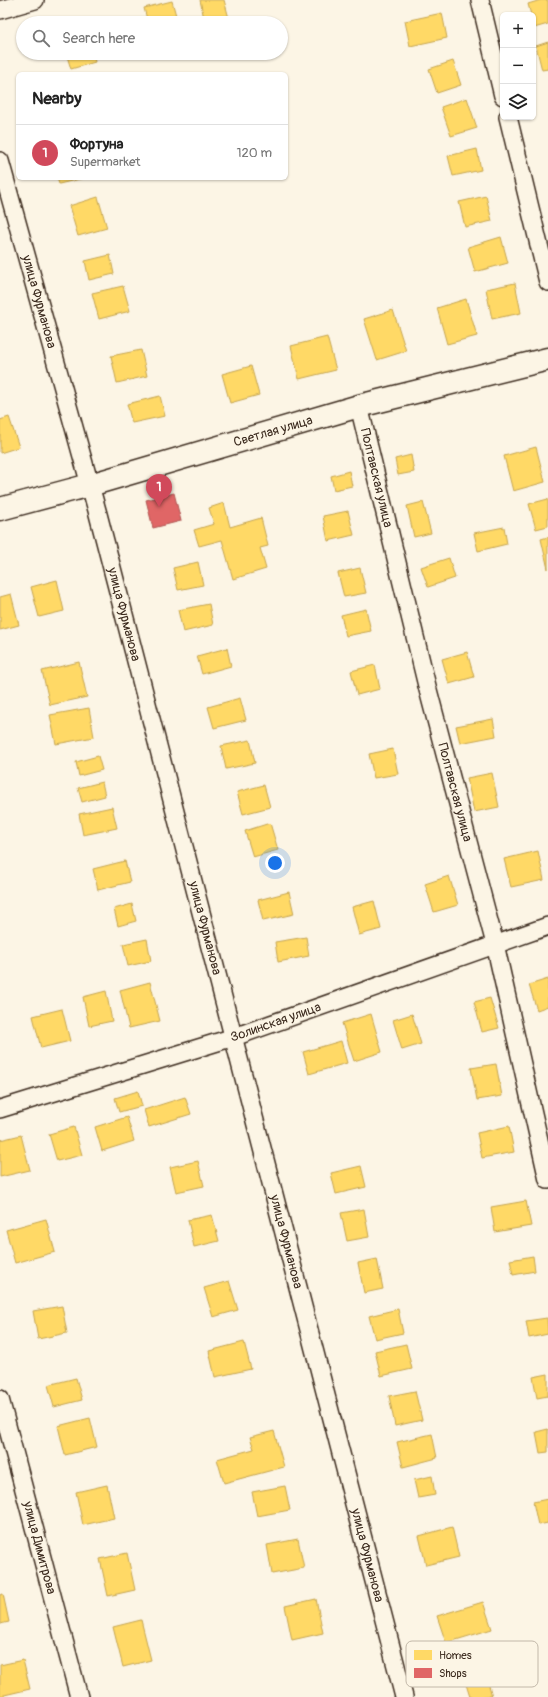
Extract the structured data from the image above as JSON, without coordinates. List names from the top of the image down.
{
  "streets": {
    "main road": ["Светлая улица"],
    "street": [
      "улица Фурманова",
      "Полтавская улица",
      "Золинская улица",
      "улица Димитрова"
    ]
  },
  "crossings": [
    ["улица Фурманова", "Светлая улица"],
    ["улица Фурманова", "Золинская улица"],
    ["Светлая улица", "Полтавская улица"],
    ["Полтавская улица", "Золинская улица"]
  ],
  "legend": ["Homes", "Shops"],
  "page": {
    "map_buttons": ["+", "−"],
    "search": "Search here",
    "heading": "Nearby",
    "list": [
      {
        "mark": "1",
        "name": "Фортуна",
        "note": "Supermarket",
        "value": "120 m"
      }
    ],
    "pins": "1"
  }
}
